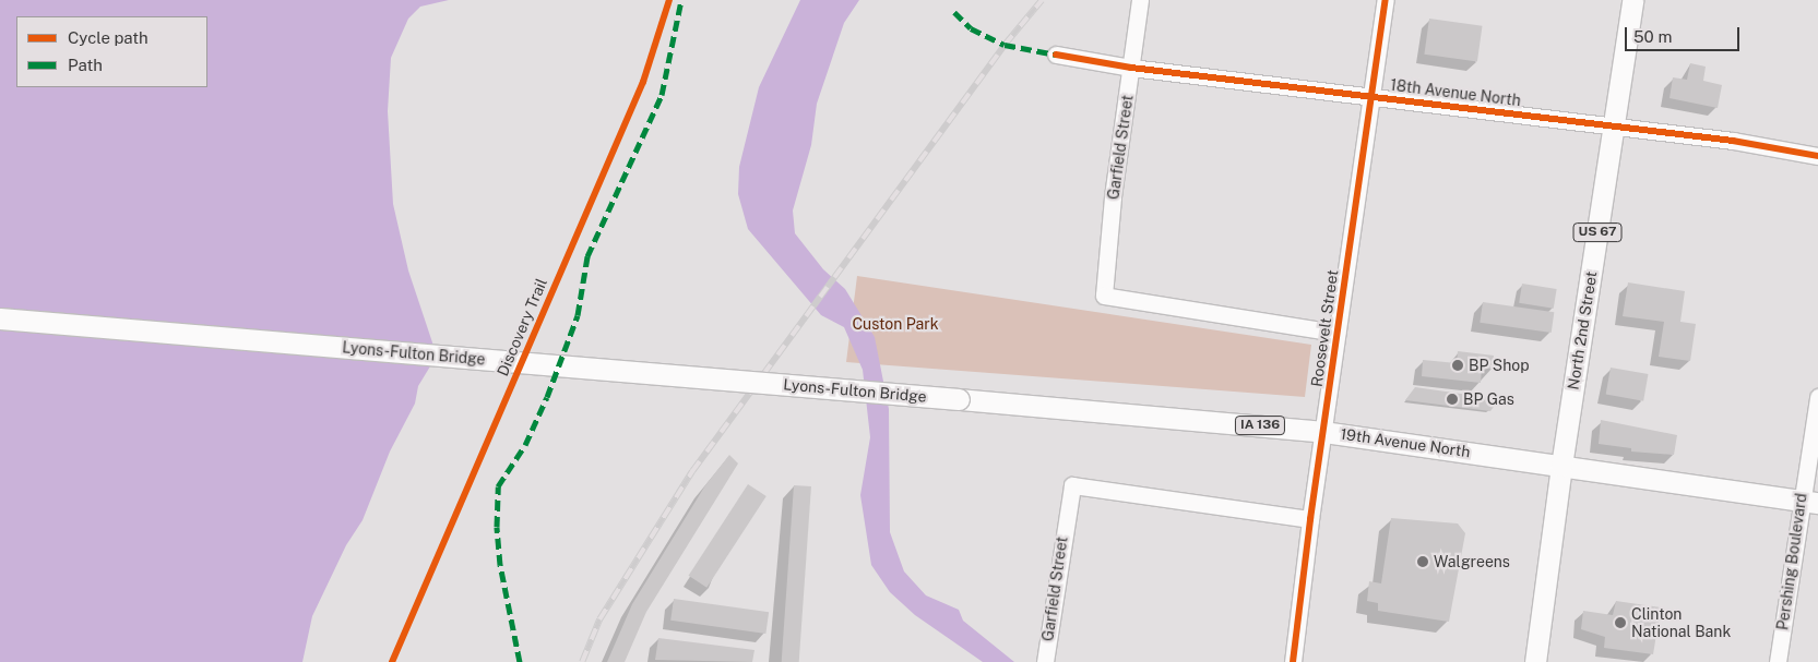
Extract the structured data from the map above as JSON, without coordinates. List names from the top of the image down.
{
  "streets": {
    "main road": [
      "US 67",
      "North 2nd Street",
      "Lyons-Fulton Bridge",
      "IA 136",
      "19th Avenue North"
    ],
    "street": [
      "18th Avenue North",
      "Garfield Street",
      "Roosevelt Street",
      "Pershing Boulevard"
    ],
    "cycle path": ["Discovery Trail"]
  },
  "crossings": [
    ["18th Avenue North", "Garfield Street"],
    ["18th Avenue North", "Roosevelt Street"],
    ["18th Avenue North", "North 2nd Street"],
    ["Garfield Street", "Roosevelt Street"],
    ["Roosevelt Street", "19th Avenue North"],
    ["North 2nd Street", "19th Avenue North"],
    ["Lyons-Fulton Bridge", "19th Avenue North"],
    ["19th Avenue North", "Pershing Boulevard"]
  ],
  "parks": ["Custon Park"],
  "places": [
    "BP Shop",
    "BP Gas",
    "Walgreens",
    "Clinton National Bank"
  ],
  "legend": ["Cycle path", "Path"],
  "scale_bar": "50 m"
}
